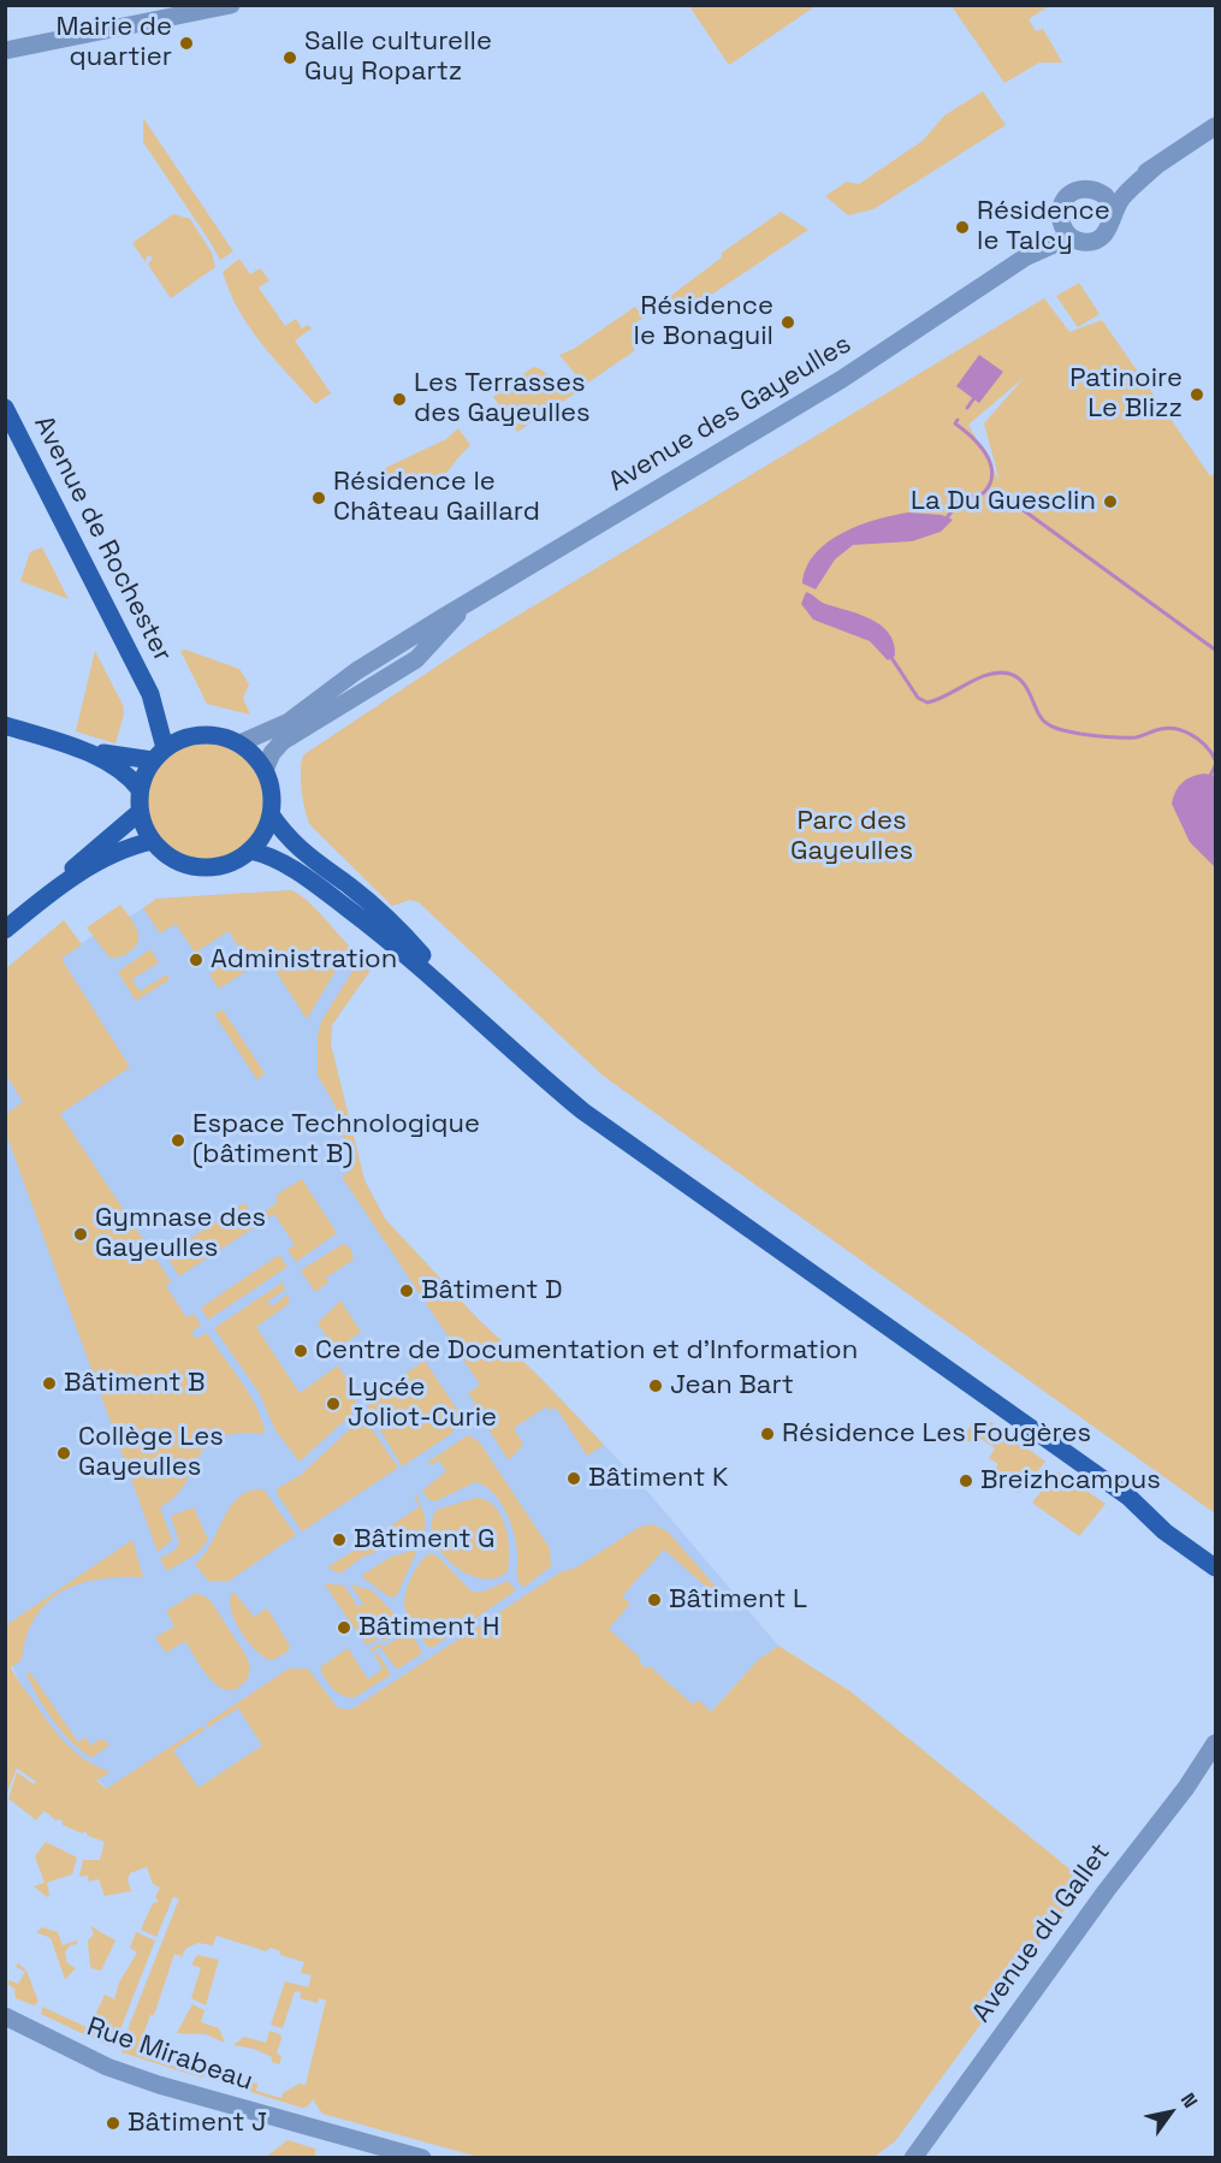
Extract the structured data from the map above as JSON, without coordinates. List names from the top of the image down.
{
  "streets": {
    "main road": ["Avenue de Rochester"],
    "street": ["Avenue des Gayeulles", "Avenue du Gallet", "Rue Mirabeau"]
  },
  "crossings": [
    ["Avenue des Gayeulles", "Avenue de Rochester"]
  ],
  "parks": ["Parc des Gayeulles"],
  "places": [
    "Mairie de quartier",
    "Salle culturelle Guy Ropartz",
    "Résidence le Talcy",
    "Résidence le Bonaguil",
    "Patinoire Le Blizz",
    "Les Terrasses des Gayeulles",
    "Résidence le Château Gaillard",
    "La Du Guesclin",
    "Administration",
    "Espace Technologique (bâtiment B)",
    "Gymnase des Gayeulles",
    "Bâtiment D",
    "Centre de Documentation et d'Information",
    "Bâtiment B",
    "Jean Bart",
    "Lycée Joliot-Curie",
    "Résidence Les Fougères",
    "Collège Les Gayeulles",
    "Bâtiment K",
    "Breizhcampus",
    "Bâtiment G",
    "Bâtiment L",
    "Bâtiment H",
    "Bâtiment J"
  ],
  "north": "top right"
}
